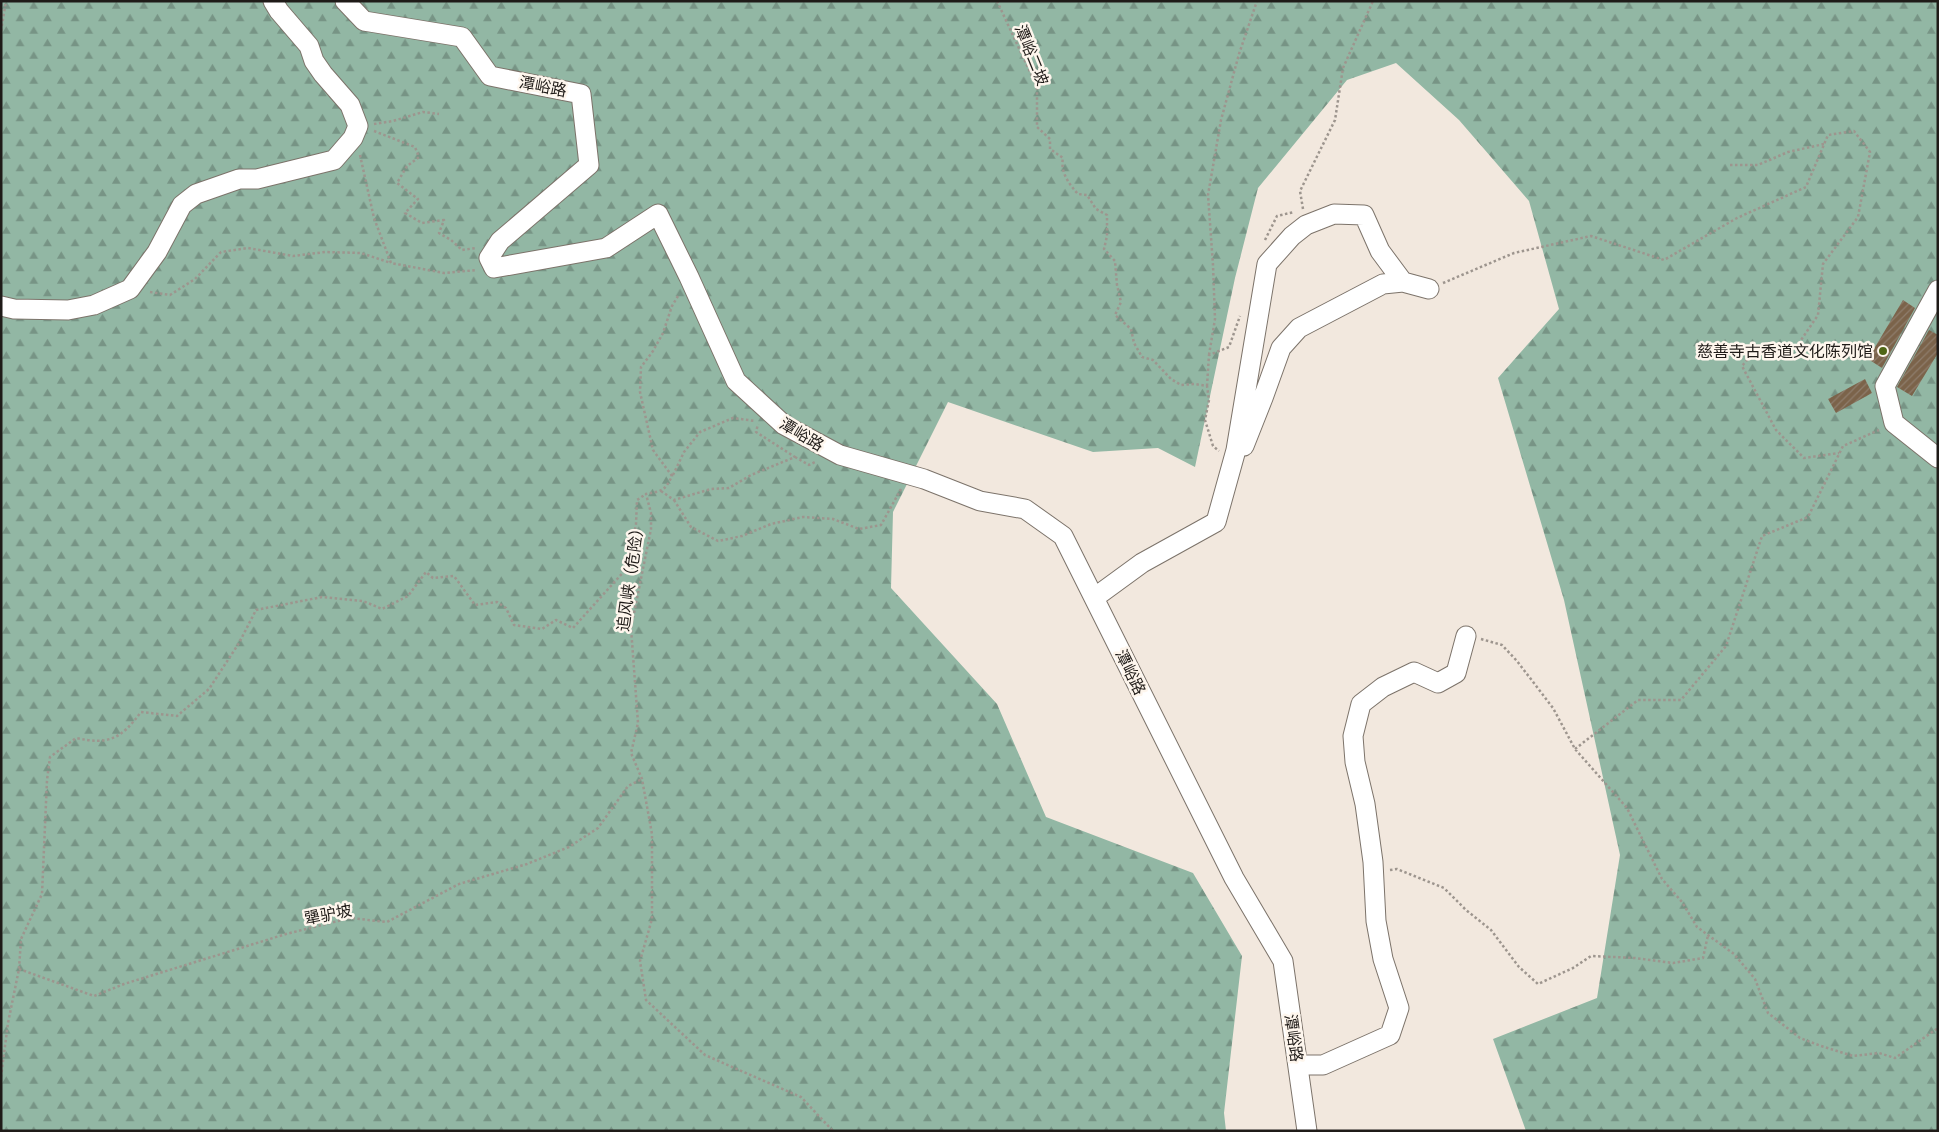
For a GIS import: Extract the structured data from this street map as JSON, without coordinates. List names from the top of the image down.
{
  "streets": {
    "street": ["潭峪路"],
    "path": ["潭峪二坡", "追风峡（危险）", "犟驴坡"]
  },
  "crossings": [
    ["追风峡（危险）", "犟驴坡"]
  ],
  "places": ["慈善寺古香道文化陈列馆"]
}
